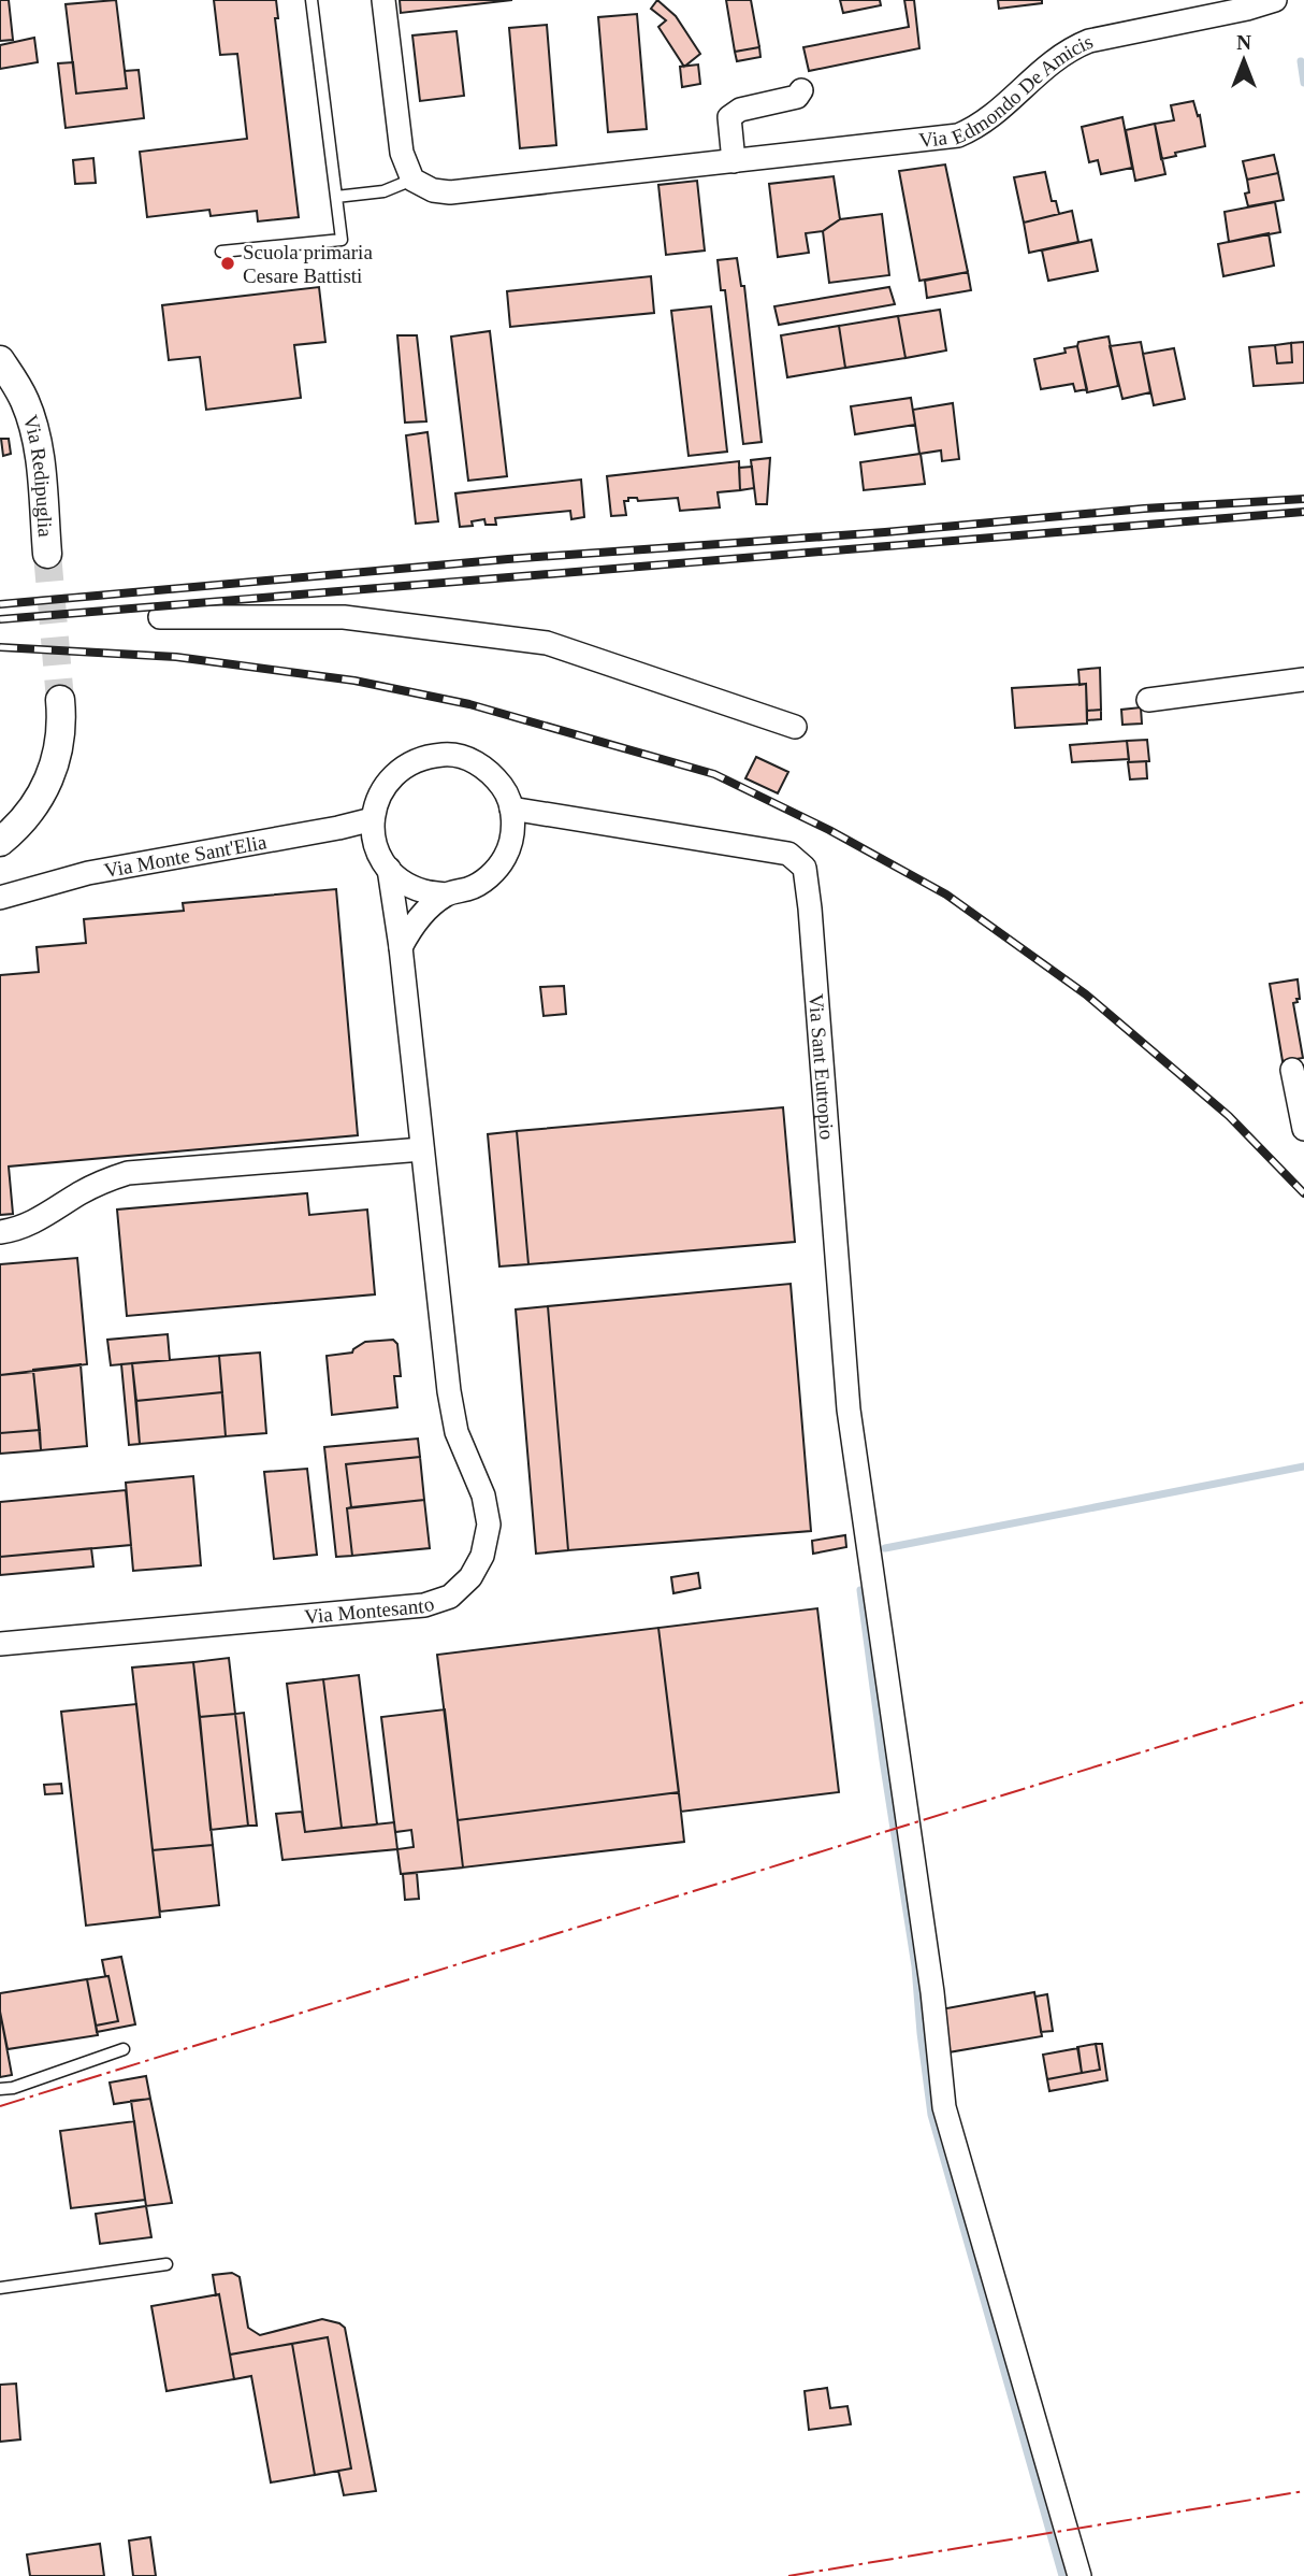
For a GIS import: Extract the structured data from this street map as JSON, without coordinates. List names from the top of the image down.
{
  "streets": {
    "street": [
      "Via Edmondo De Amicis",
      "Via Redipuglia",
      "Via Monte Sant'Elia",
      "Via Sant Eutropio",
      "Via Montesanto"
    ]
  },
  "crossings": [
    ["Via Monte Sant'Elia", "Via Sant Eutropio"],
    ["Via Monte Sant'Elia", "Via Montesanto"],
    ["Via Sant Eutropio", "Via Montesanto"]
  ],
  "places": ["Scuola primaria Cesare Battisti"],
  "north": "top"
}
